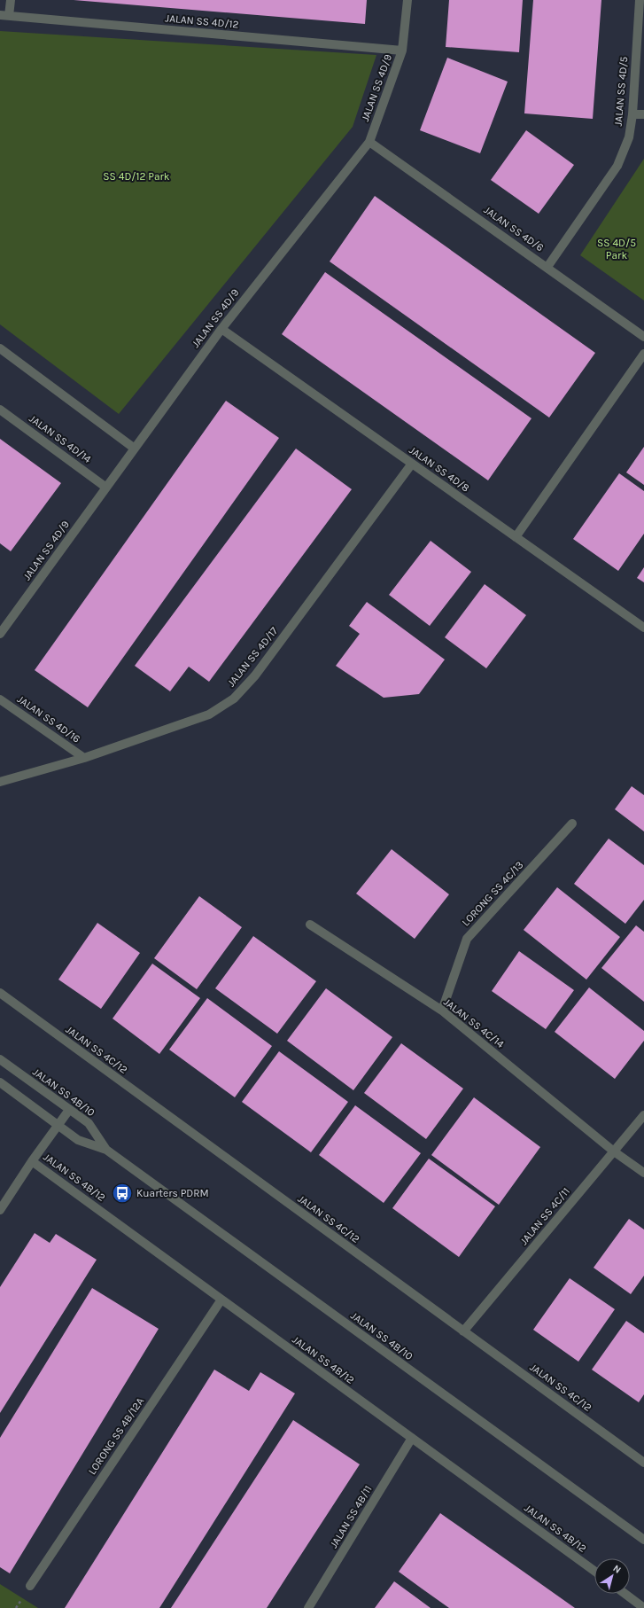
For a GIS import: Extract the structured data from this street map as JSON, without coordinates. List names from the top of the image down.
{
  "streets": {
    "street": [
      "JALAN SS 4D/12",
      "JALAN SS 4D/9",
      "JALAN SS 4D/5",
      "JALAN SS 4D/6",
      "JALAN SS 4D/14",
      "JALAN SS 4D/8",
      "JALAN SS 4D/17",
      "JALAN SS 4D/16",
      "LORONG SS 4C/13",
      "JALAN SS 4C/14",
      "JALAN SS 4C/12",
      "JALAN SS 4B/10",
      "JALAN SS 4B/12",
      "JALAN SS 4C/11",
      "LORONG SS 4B/12A",
      "JALAN SS 4B/11"
    ]
  },
  "crossings": [
    ["JALAN SS 4D/12", "JALAN SS 4D/9"],
    ["JALAN SS 4D/9", "JALAN SS 4D/6"],
    ["JALAN SS 4D/9", "JALAN SS 4D/14"],
    ["JALAN SS 4D/9", "JALAN SS 4D/8"],
    ["JALAN SS 4D/5", "JALAN SS 4D/6"],
    ["JALAN SS 4D/8", "JALAN SS 4D/17"],
    ["JALAN SS 4D/17", "JALAN SS 4D/16"],
    ["LORONG SS 4C/13", "JALAN SS 4C/14"],
    ["JALAN SS 4C/14", "JALAN SS 4C/11"],
    ["JALAN SS 4C/12", "JALAN SS 4C/11"],
    ["JALAN SS 4B/12", "LORONG SS 4B/12A"],
    ["JALAN SS 4B/12", "JALAN SS 4B/11"]
  ],
  "parks": ["SS 4D/12 Park", "SS 4D/5 Park"],
  "places": {
    "bus stop": ["Kuarters PDRM"]
  },
  "north": "top right"
}
